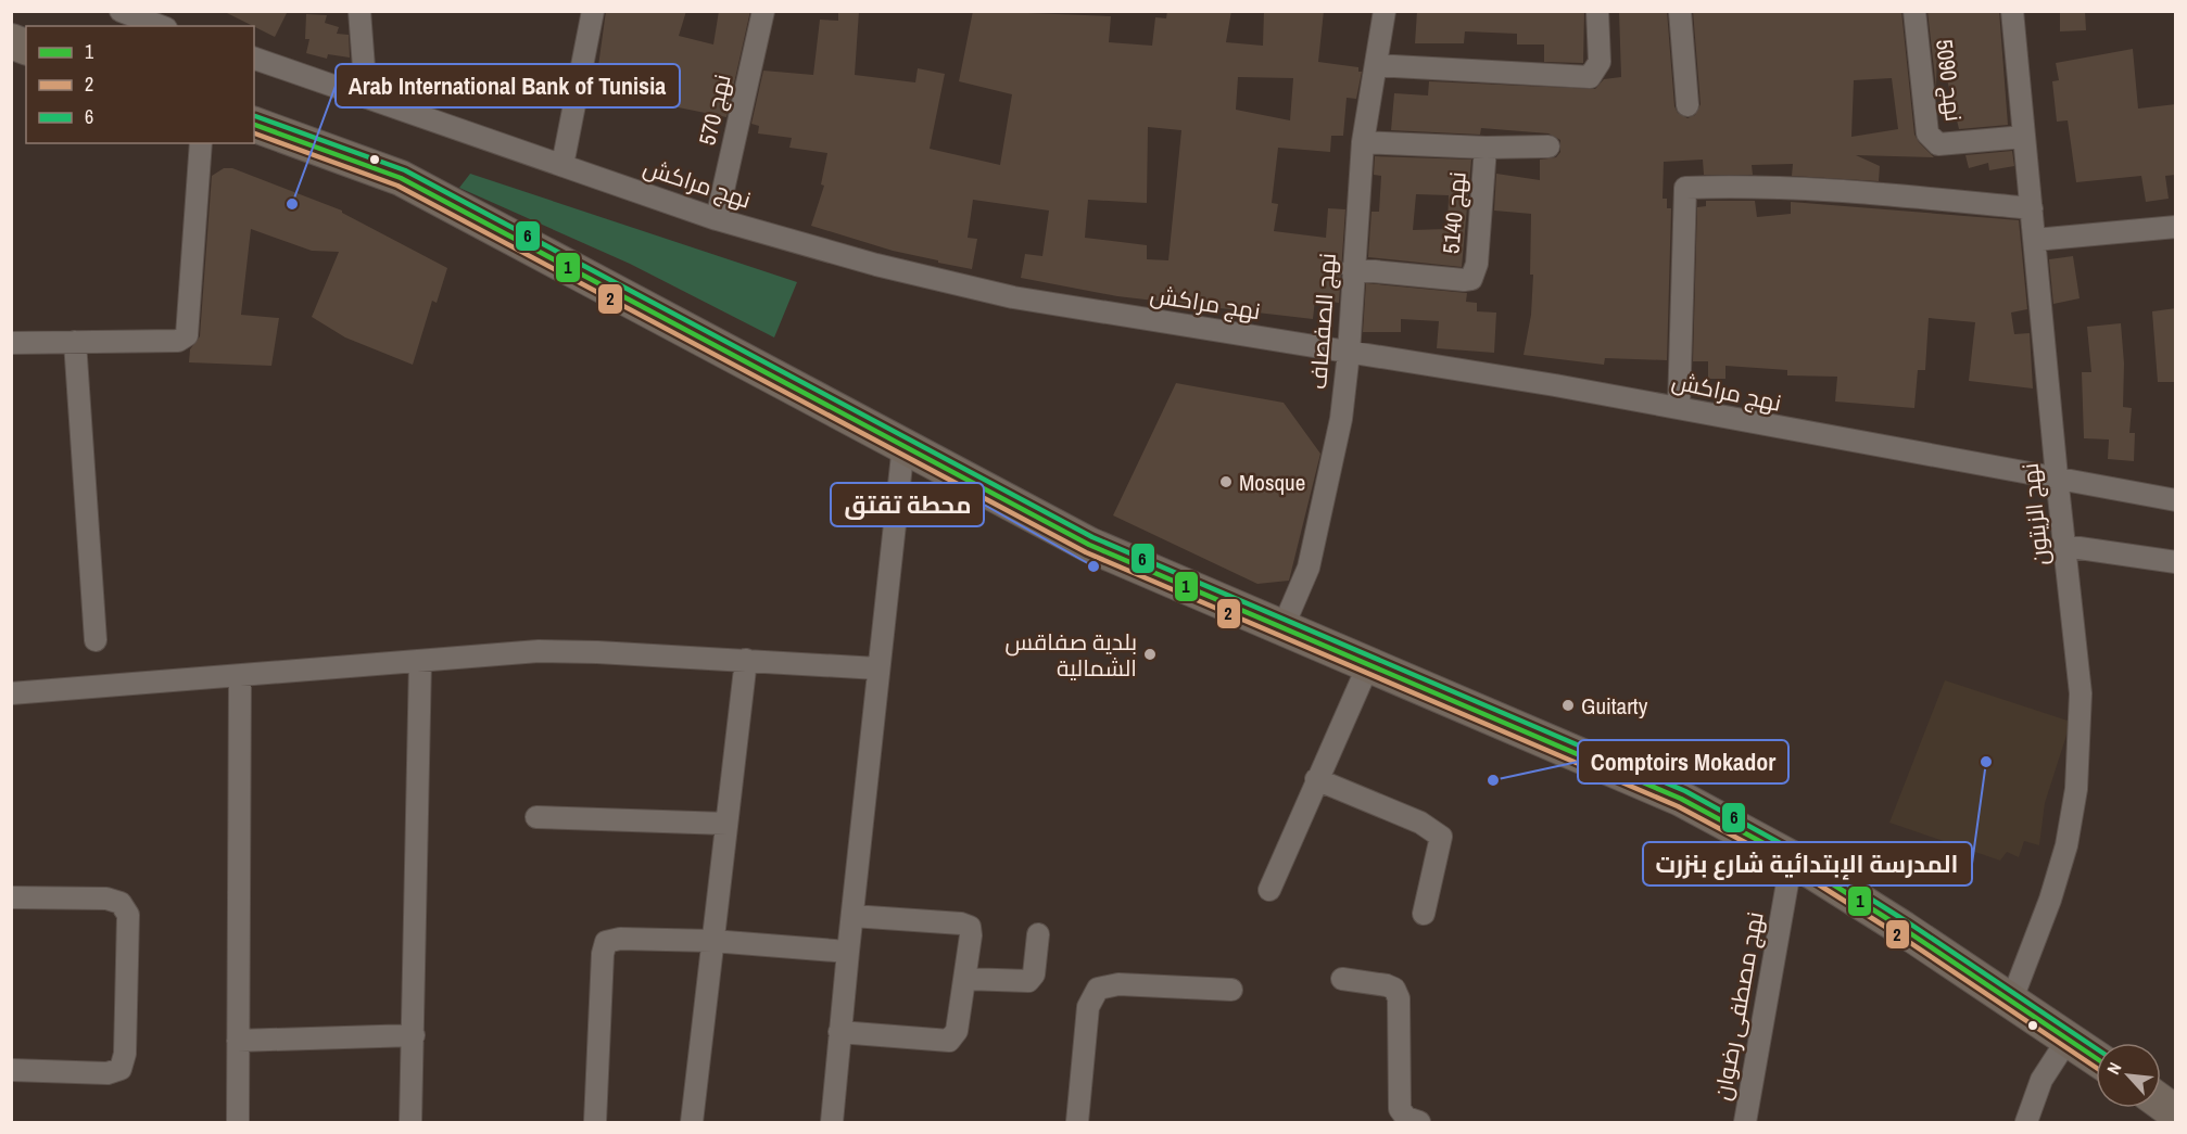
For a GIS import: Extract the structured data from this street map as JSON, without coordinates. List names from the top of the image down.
{
  "streets": {
    "street": [
      "نهج 5090",
      "نهج 570",
      "نهج مراكش",
      "نهج 5140",
      "نهج الصفصاف",
      "نهج الزيتون",
      "نهج مصطفى رضوان"
    ]
  },
  "crossings": [
    ["نهج 5090", "نهج الزيتون"],
    ["نهج 570", "نهج مراكش"],
    ["نهج مراكش", "نهج الصفصاف"],
    ["نهج مراكش", "نهج الزيتون"],
    ["نهج 5140", "نهج الصفصاف"]
  ],
  "places": [
    "Arab International Bank of Tunisia",
    "Mosque",
    "محطة تقتق",
    "بلدية صفاقس الشمالية",
    "Guitarty",
    "المدرسة الإبتدائية شارع بنزرت",
    "Comptoirs Mokador"
  ],
  "lines": ["transit line 6", "transit line 1", "transit line 2"],
  "legend": ["1", "2", "6"],
  "north": "top left"
}
